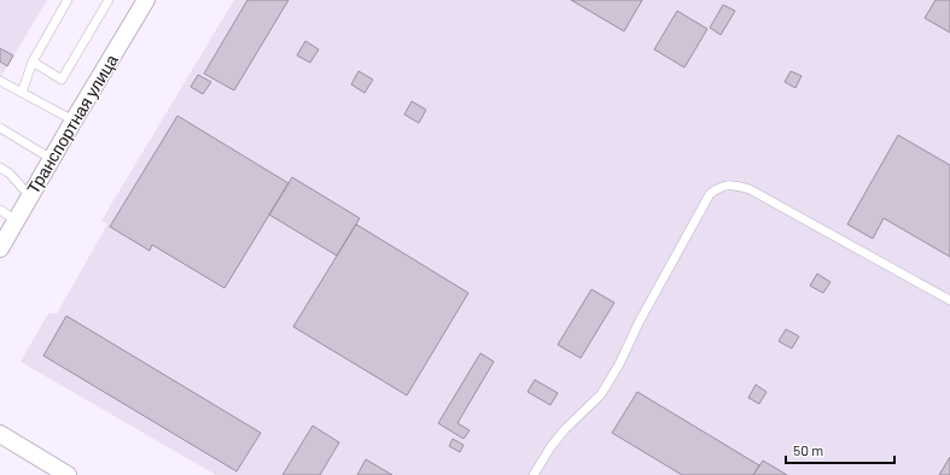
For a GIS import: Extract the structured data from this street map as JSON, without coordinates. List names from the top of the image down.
{
  "streets": {
    "street": ["Транспортная улица"]
  },
  "scale_bar": "50 m"
}
